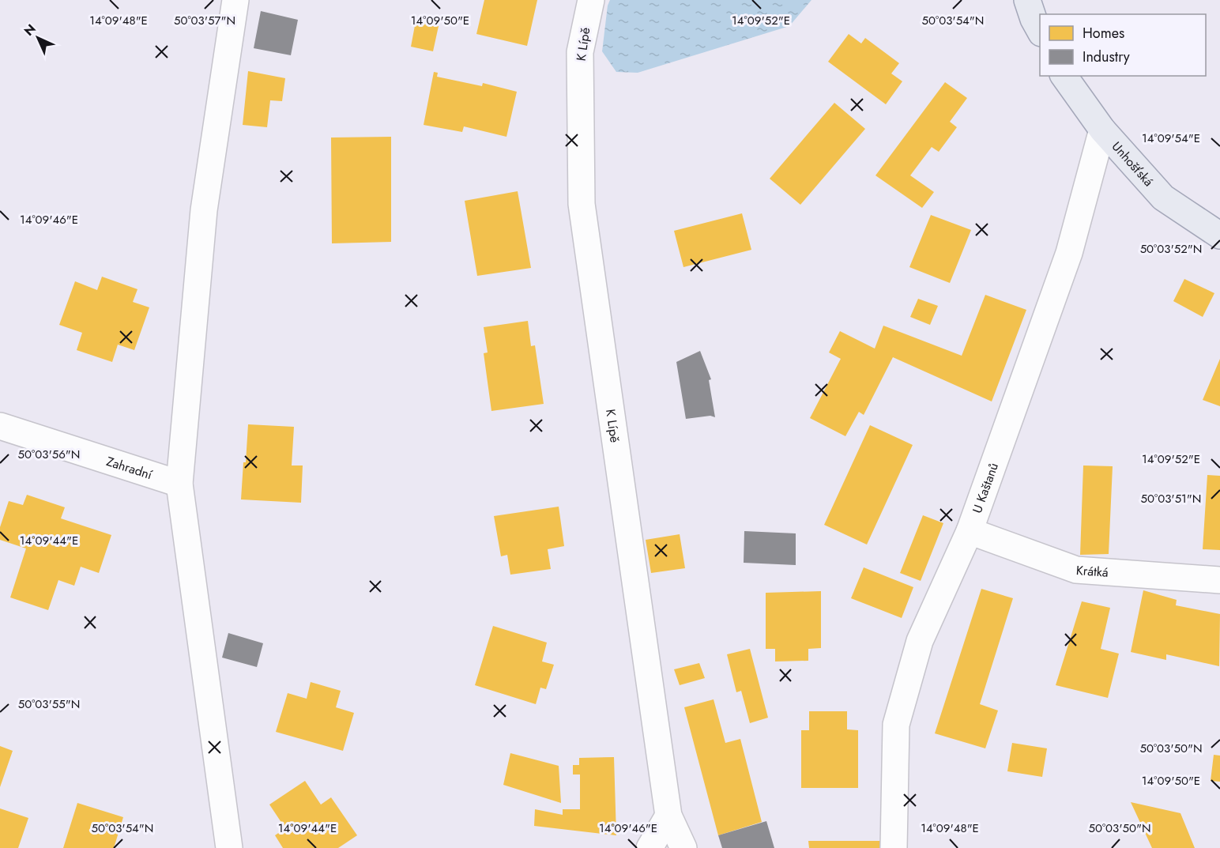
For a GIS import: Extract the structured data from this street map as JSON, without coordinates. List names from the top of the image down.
{
  "streets": {
    "main road": ["Unhošťská"],
    "street": [
      "K Lípě",
      "Zahradní",
      "U Kaštanů",
      "Krátká"
    ]
  },
  "crossings": [
    ["Unhošťská", "U Kaštanů"],
    ["U Kaštanů", "Krátká"]
  ],
  "legend": ["Homes", "Industry"],
  "north": "top left",
  "coordinates": [
    "14°09'48\"E",
    "50°03'57\"N",
    "14°09'50\"E",
    "14°09'52\"E",
    "50°03'54\"N",
    "14°09'54\"E",
    "14°09'46\"E",
    "50°03'52\"N",
    "50°03'56\"N",
    "50°03'51\"N",
    "14°09'44\"E",
    "50°03'55\"N",
    "50°03'50\"N"
  ]
}
